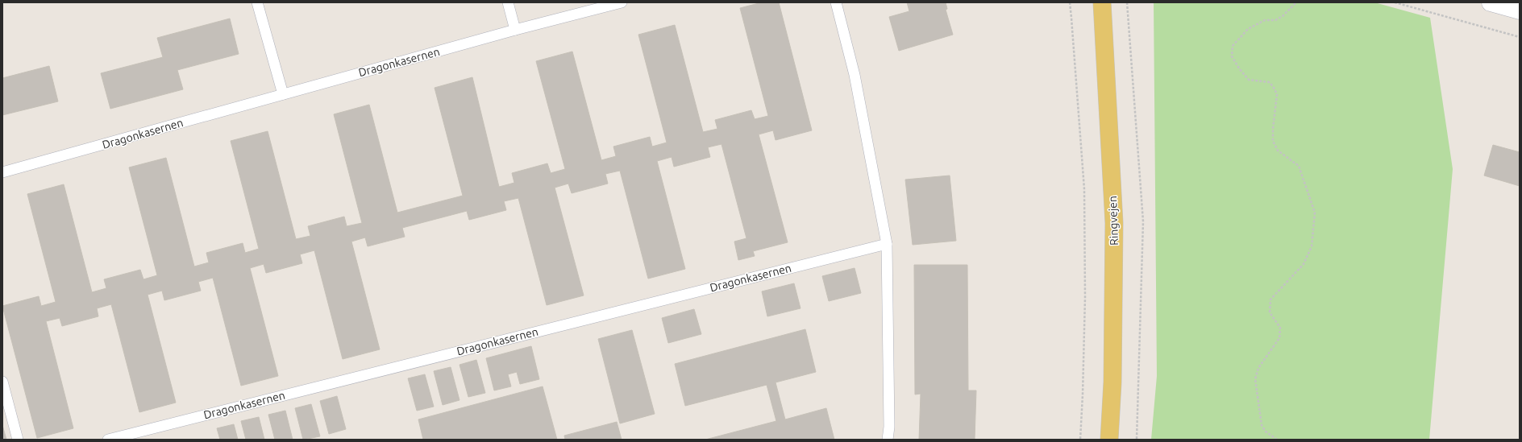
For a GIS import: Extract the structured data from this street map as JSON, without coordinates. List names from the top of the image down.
{
  "streets": {
    "main road": ["Ringvejen"],
    "lane": ["Dragonkasernen"]
  }
}
